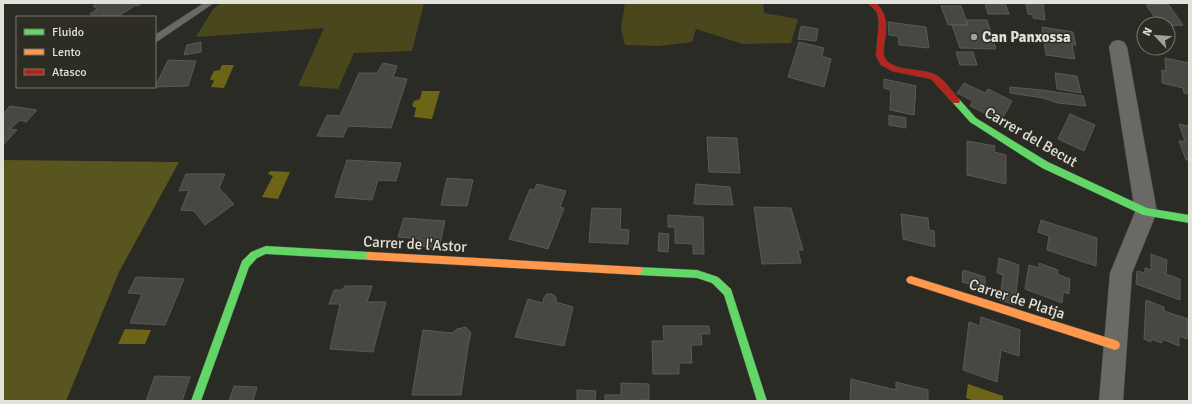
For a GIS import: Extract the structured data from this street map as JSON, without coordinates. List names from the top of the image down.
{
  "streets": {
    "street": ["Carrer del Becut", "Carrer de l'Astor", "Carrer de Platja"]
  },
  "places": ["Can Panxossa"],
  "legend": ["Fluido", "Lento", "Atasco"],
  "north": "top left"
}
